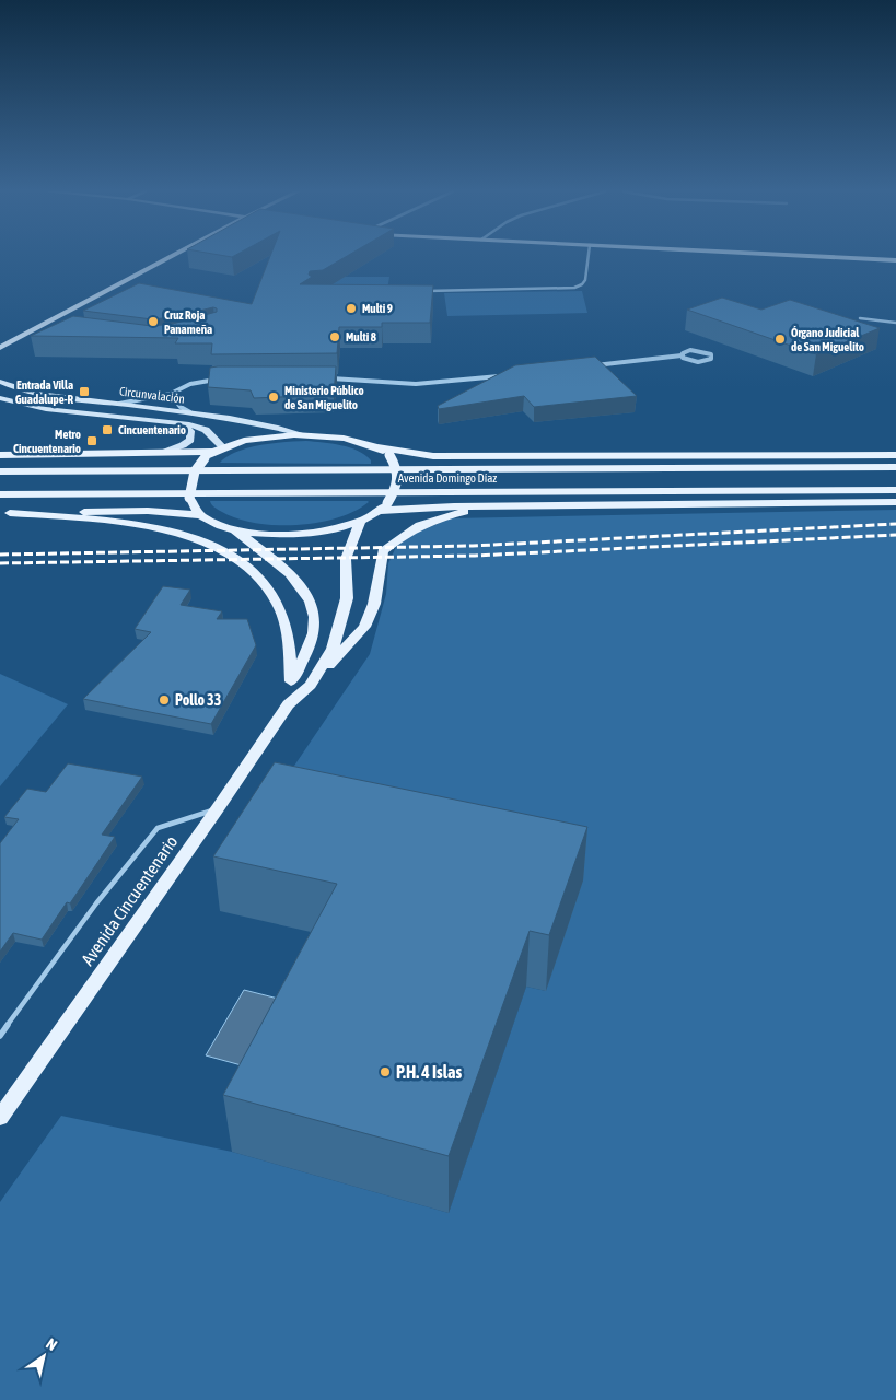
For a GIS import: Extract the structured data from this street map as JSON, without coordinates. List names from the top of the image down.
{
  "streets": {
    "main road": ["Circunvalación", "Avenida Domingo Díaz", "Avenida Cincuentenario"]
  },
  "places": {
    "other": [
      "Multi 9",
      "Cruz Roja Panameña",
      "Multi 8",
      "Órgano Judicial de San Miguelito",
      "Ministerio Público de San Miguelito",
      "Pollo 33",
      "P.H. 4 Islas"
    ],
    "transit": ["Entrada Villa Guadalupe-R", "Cincuentenario", "Metro Cincuentenario"]
  },
  "north": "top right"
}
